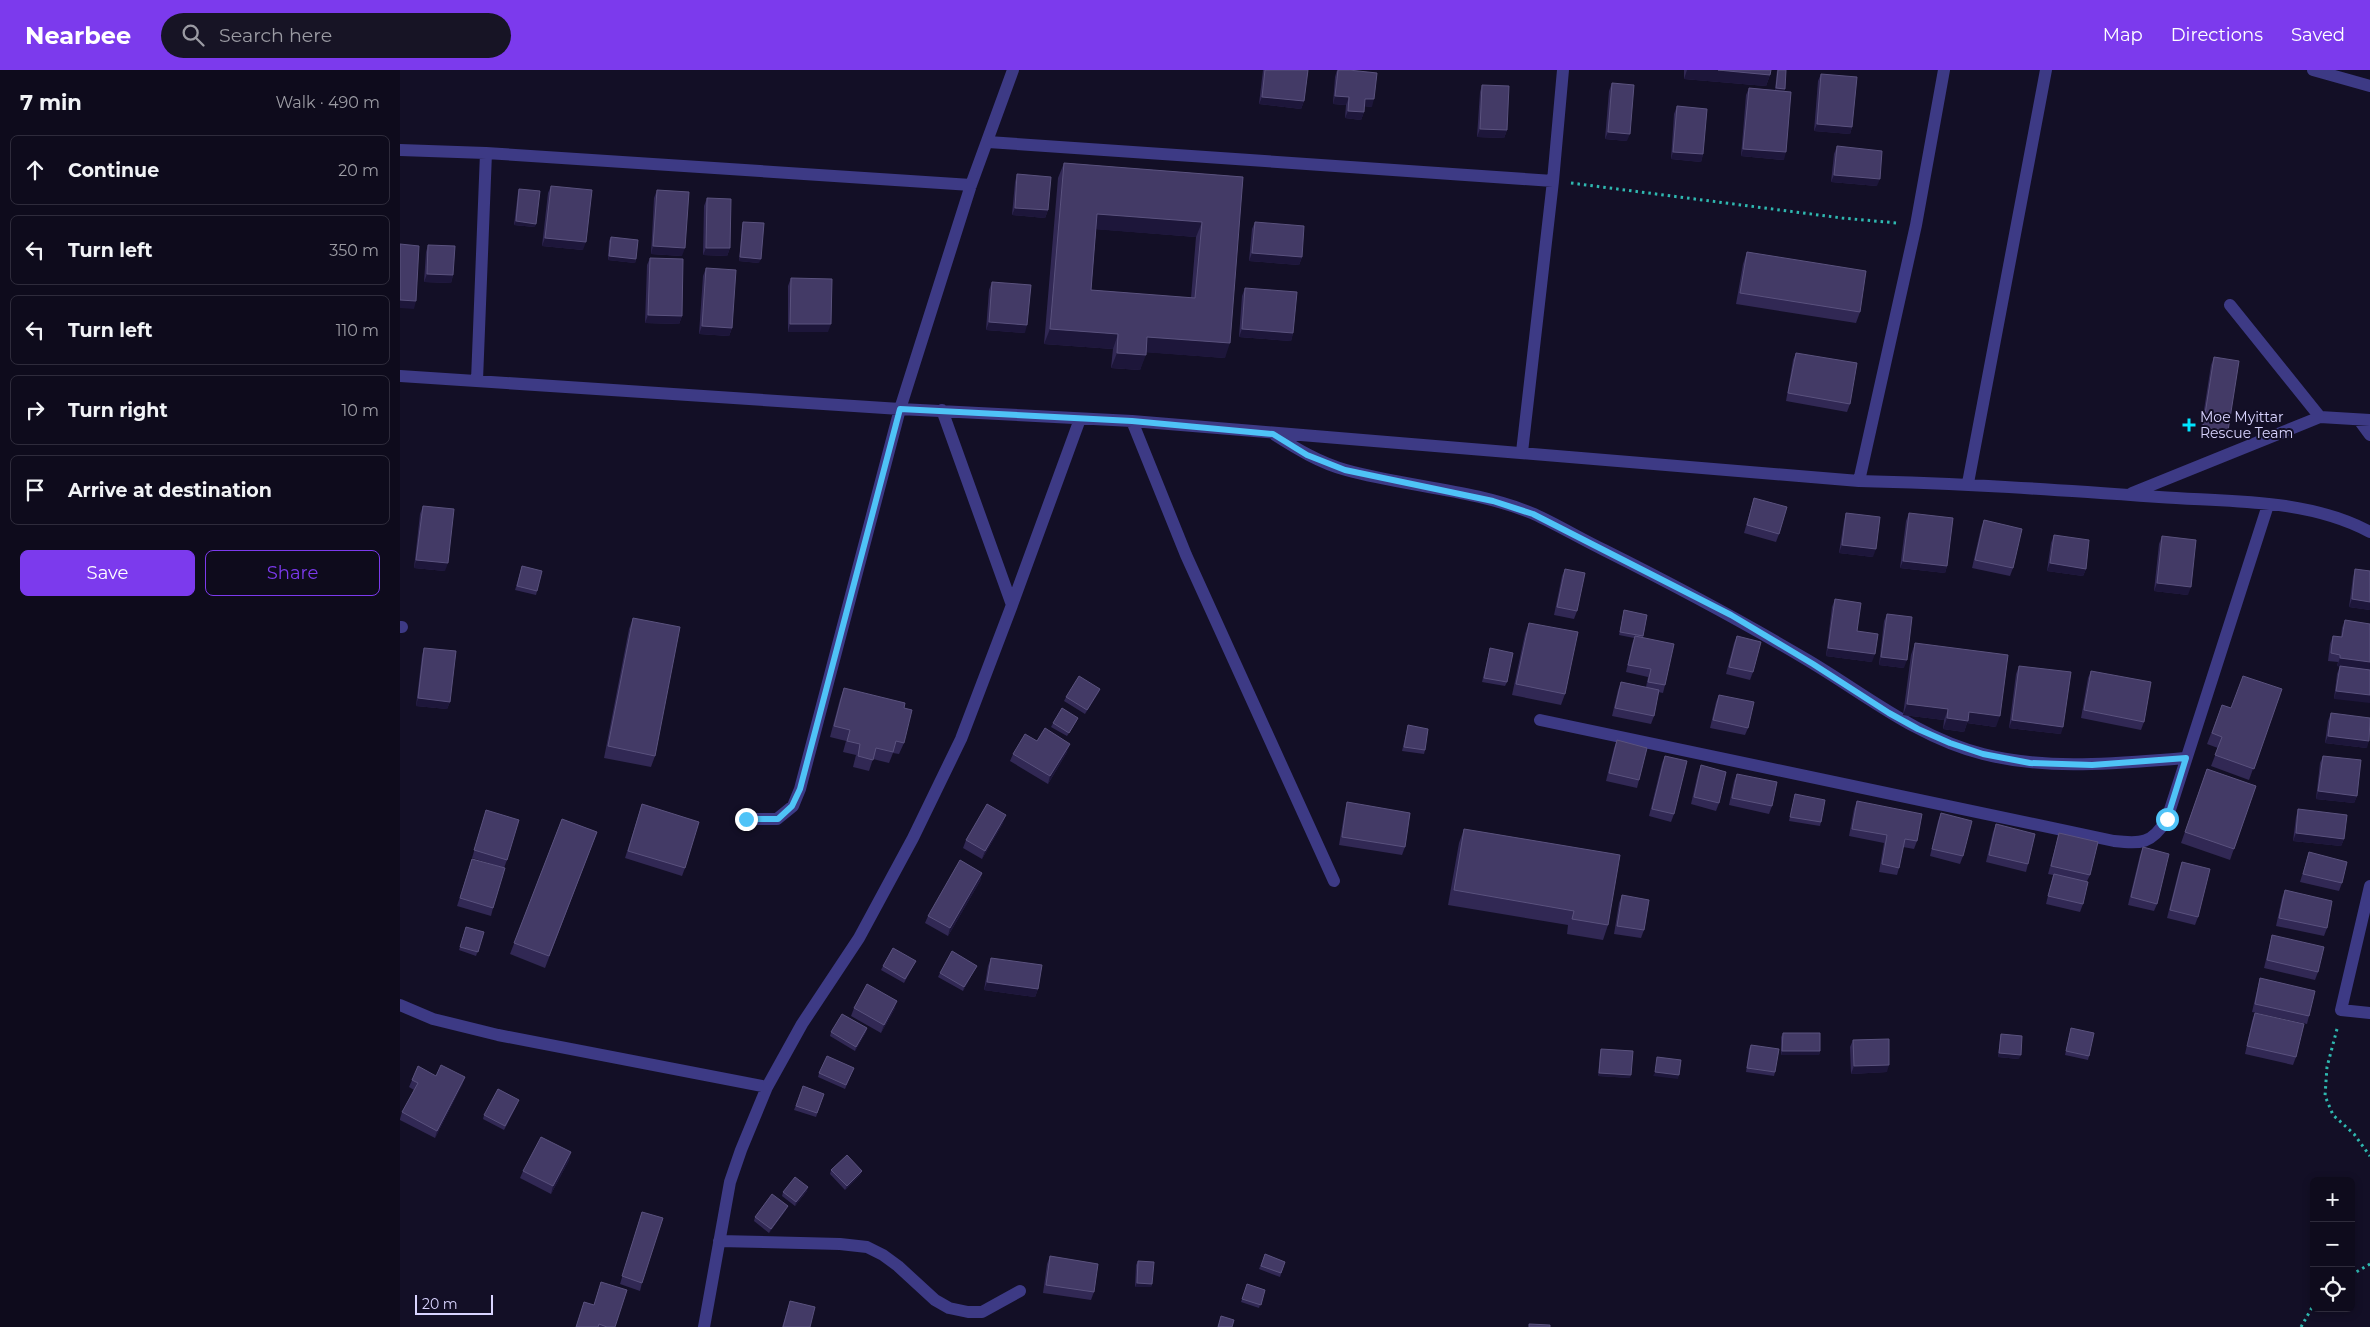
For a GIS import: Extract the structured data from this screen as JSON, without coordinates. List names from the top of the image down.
{
  "places": {
    "health": ["Moe Myittar Rescue Team"]
  },
  "scale_bar": "20 m",
  "page": {
    "header": "Nearbee",
    "search": "Search here",
    "nav": ["Map", "Directions", "Saved"],
    "heading": ["7 min", "Walk · 490 m"],
    "list": [
      ["Continue", "20 m"],
      ["Turn left", "350 m"],
      ["Turn left", "110 m"],
      ["Turn right", "10 m"],
      "Arrive at destination"
    ],
    "buttons": ["Save", "Share"],
    "map_buttons": ["+", "−"],
    "scale": "20 m"
  }
}
